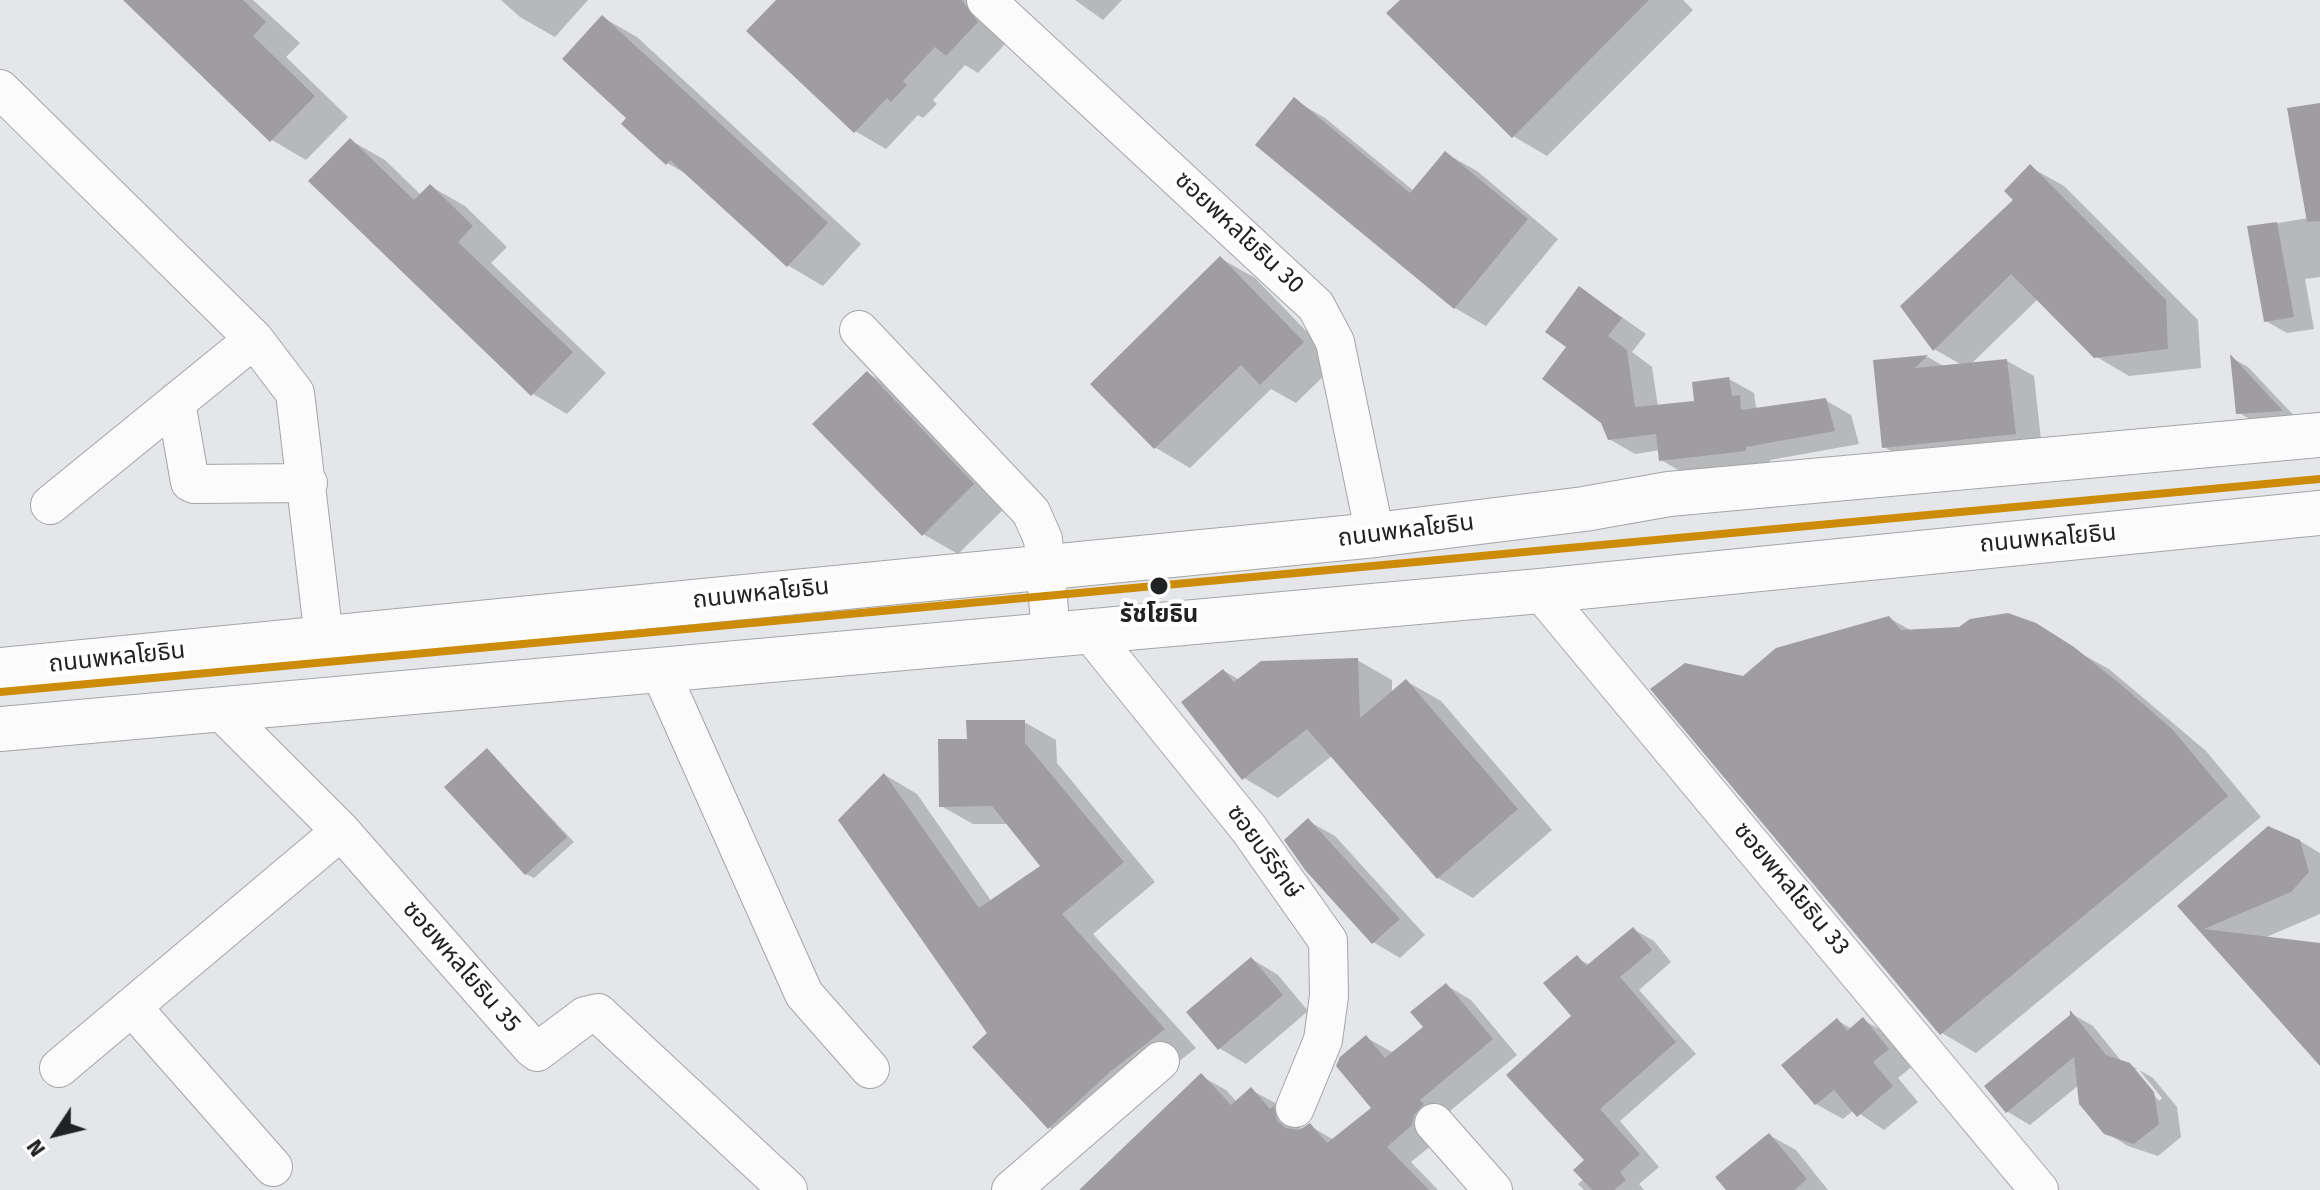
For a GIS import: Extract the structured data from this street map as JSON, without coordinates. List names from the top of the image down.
{
  "streets": {
    "main road": ["ถนนพหลโยธิน"],
    "street": [
      "ซอยพหลโยธิน 30",
      "ซอยบริรักษ์",
      "ซอยพหลโยธิน 33",
      "ซอยพหลโยธิน 35"
    ]
  },
  "crossings": [
    ["ซอยพหลโยธิน 30", "ถนนพหลโยธิน"],
    ["ถนนพหลโยธิน", "ซอยบริรักษ์"],
    ["ถนนพหลโยธิน", "ซอยพหลโยธิน 33"],
    ["ถนนพหลโยธิน", "ซอยพหลโยธิน 35"]
  ],
  "places": ["รัชโยธิน"],
  "north": "bottom left"
}
